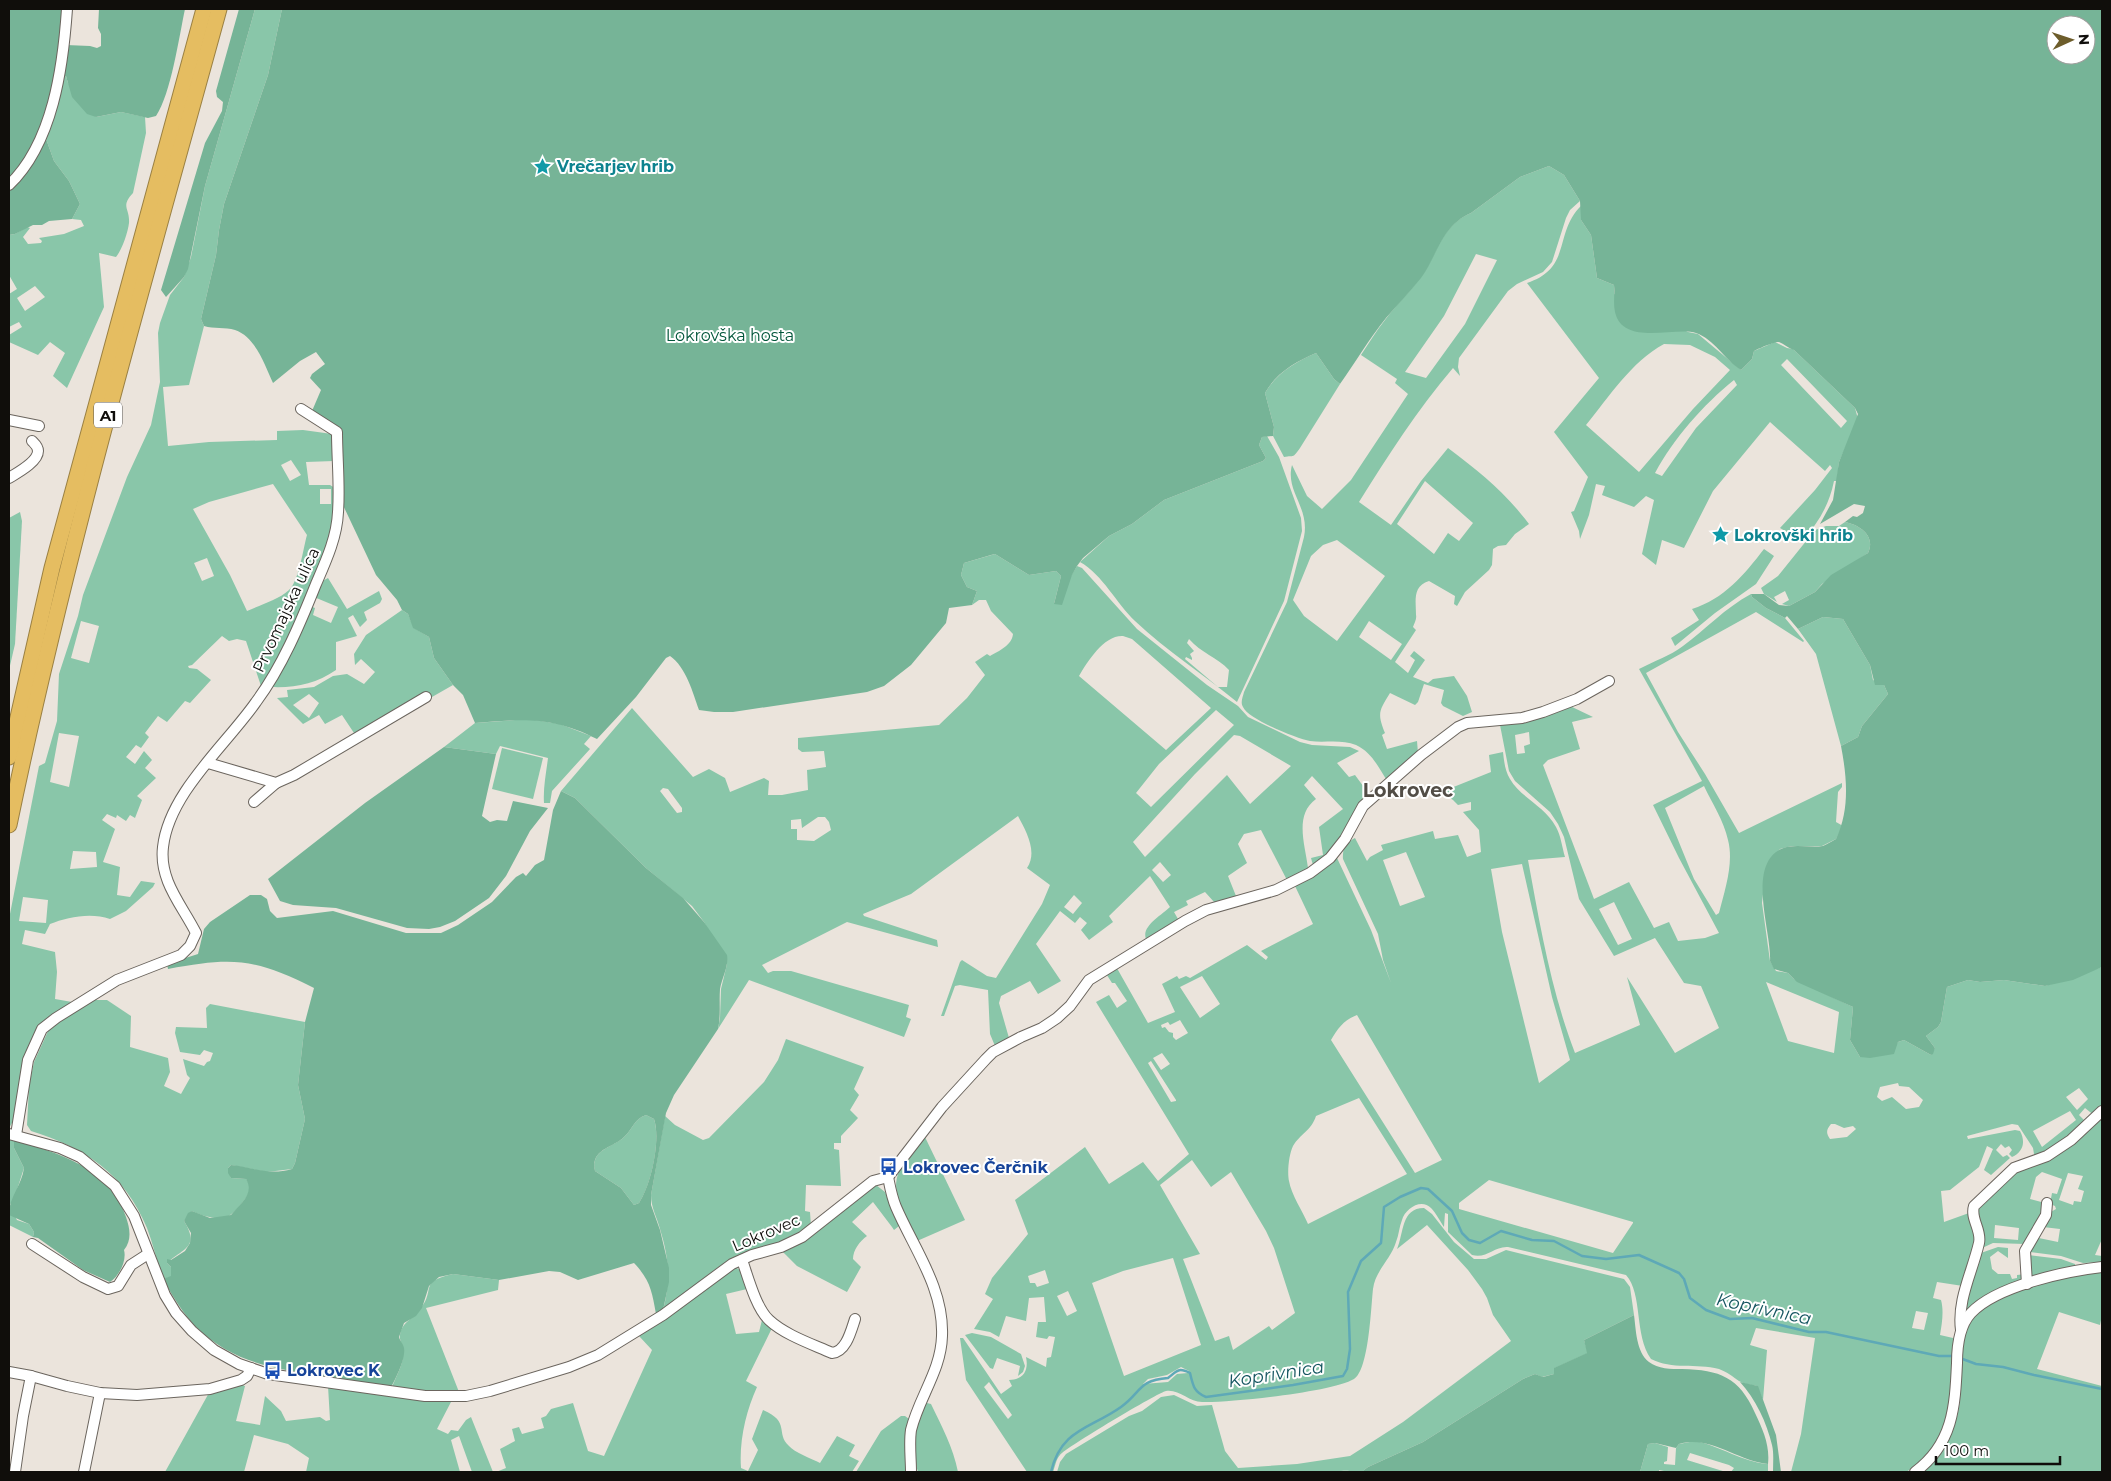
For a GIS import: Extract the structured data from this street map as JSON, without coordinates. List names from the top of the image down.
{
  "streets": {
    "highway": ["A1"],
    "street": ["Prvomajska ulica", "Lokrovec"]
  },
  "crossings": [
    ["Prvomajska ulica", "Lokrovec"]
  ],
  "districts": ["Lokrovec"],
  "water": ["Koprivnica"],
  "parks": ["Lokrovška hosta"],
  "places": {
    "place": ["Vrečarjev hrib", "Lokrovški hrib"],
    "bus stop": ["Lokrovec Čerčnik", "Lokrovec K"]
  },
  "scale_bar": "100 m",
  "north": "right"
}
